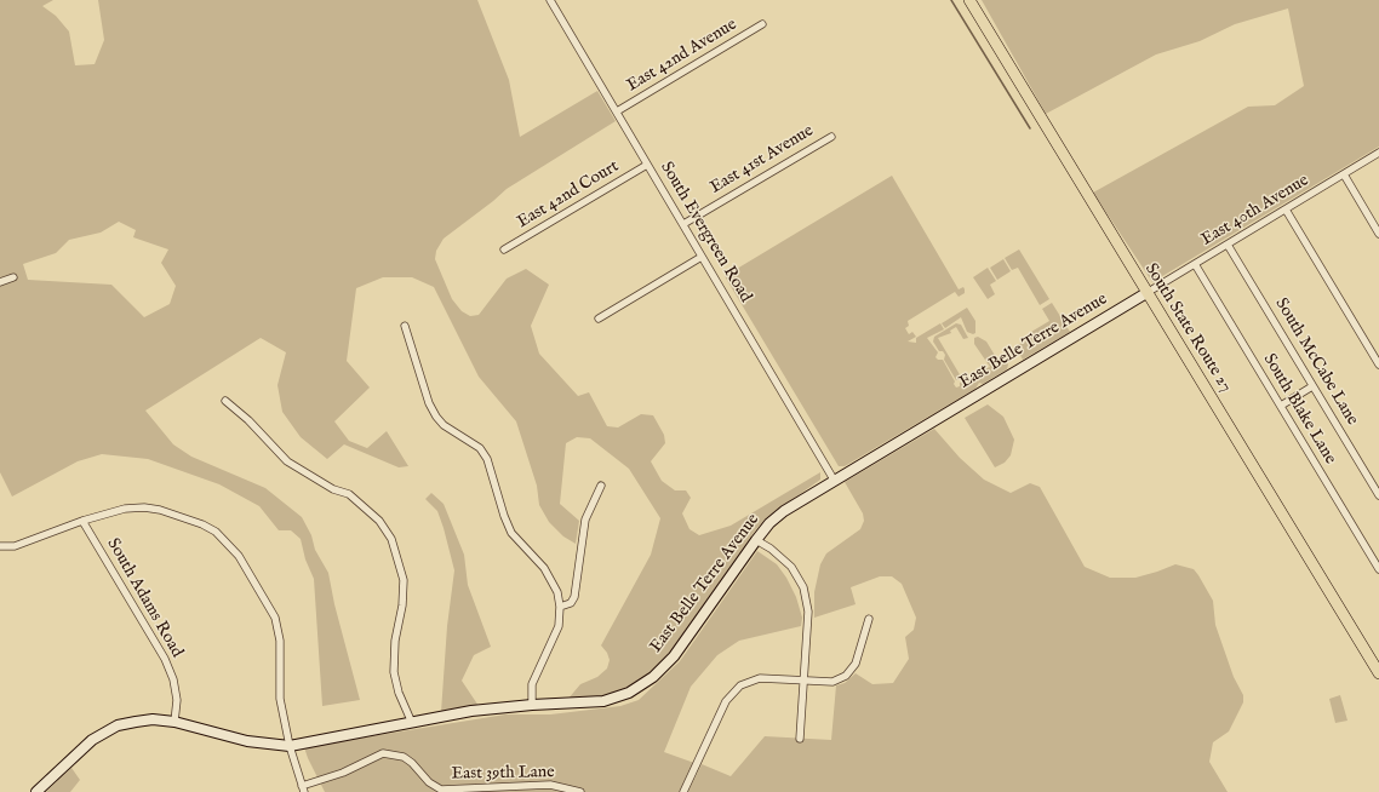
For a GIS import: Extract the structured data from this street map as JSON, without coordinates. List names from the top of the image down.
{
  "streets": {
    "main road": ["South State Route 27"],
    "street": [
      "East 42nd Avenue",
      "East 41st Avenue",
      "East 42nd Court",
      "East 40th Avenue",
      "South Evergreen Road",
      "East Belle Terre Avenue",
      "South McCabe Lane",
      "South Blake Lane",
      "South Adams Road",
      "East 39th Lane"
    ]
  },
  "crossings": [
    ["East 42nd Avenue", "South Evergreen Road"],
    ["East 41st Avenue", "South Evergreen Road"],
    ["East 42nd Court", "South Evergreen Road"],
    ["East 40th Avenue", "South State Route 27"],
    ["East 40th Avenue", "East Belle Terre Avenue"],
    ["East 40th Avenue", "South McCabe Lane"],
    ["East 40th Avenue", "South Blake Lane"],
    ["South Evergreen Road", "East Belle Terre Avenue"],
    ["South State Route 27", "East Belle Terre Avenue"],
    ["East Belle Terre Avenue", "South Adams Road"]
  ]
}
